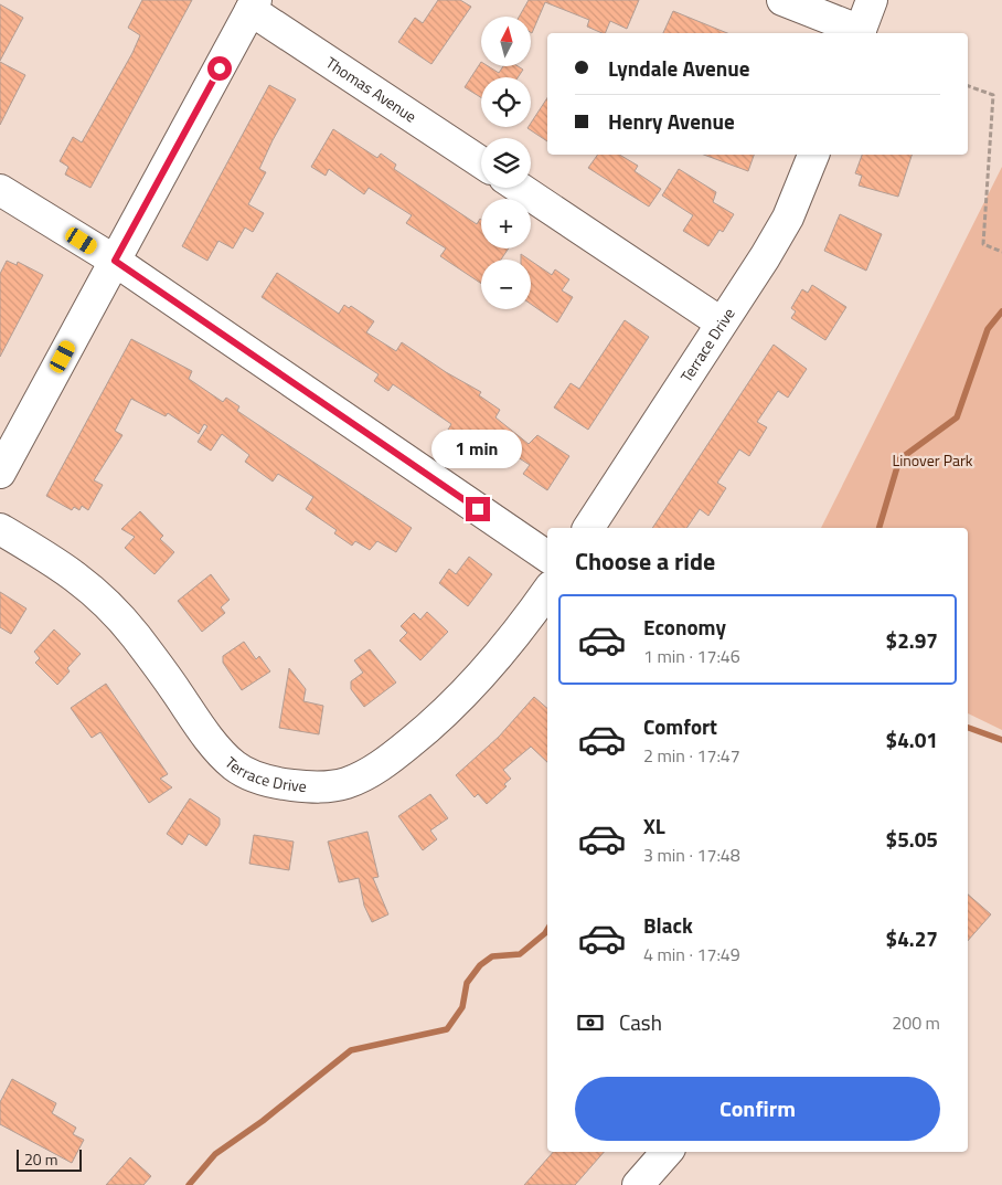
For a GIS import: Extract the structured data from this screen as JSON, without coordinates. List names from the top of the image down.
{
  "streets": {
    "street": ["Thomas Avenue", "Terrace Drive"]
  },
  "parks": ["Linover Park"],
  "scale_bar": "20 m",
  "north": "top",
  "page": {
    "map_buttons": ["+", "−"],
    "banner": ["Lyndale Avenue", "Henry Avenue"],
    "bubble": "1 min",
    "heading": "Choose a ride",
    "list": [
      {
        "name": "Economy",
        "note": "1 min · 17:46",
        "value": "$2.97"
      },
      {
        "name": "Comfort",
        "note": "2 min · 17:47",
        "value": "$4.01"
      },
      {
        "name": "XL",
        "note": "3 min · 17:48",
        "value": "$5.05"
      },
      {
        "name": "Black",
        "note": "4 min · 17:49",
        "value": "$4.27"
      }
    ],
    "pay": ["Cash", "200 m"],
    "buttons": "Confirm",
    "scale": "20 m"
  }
}
